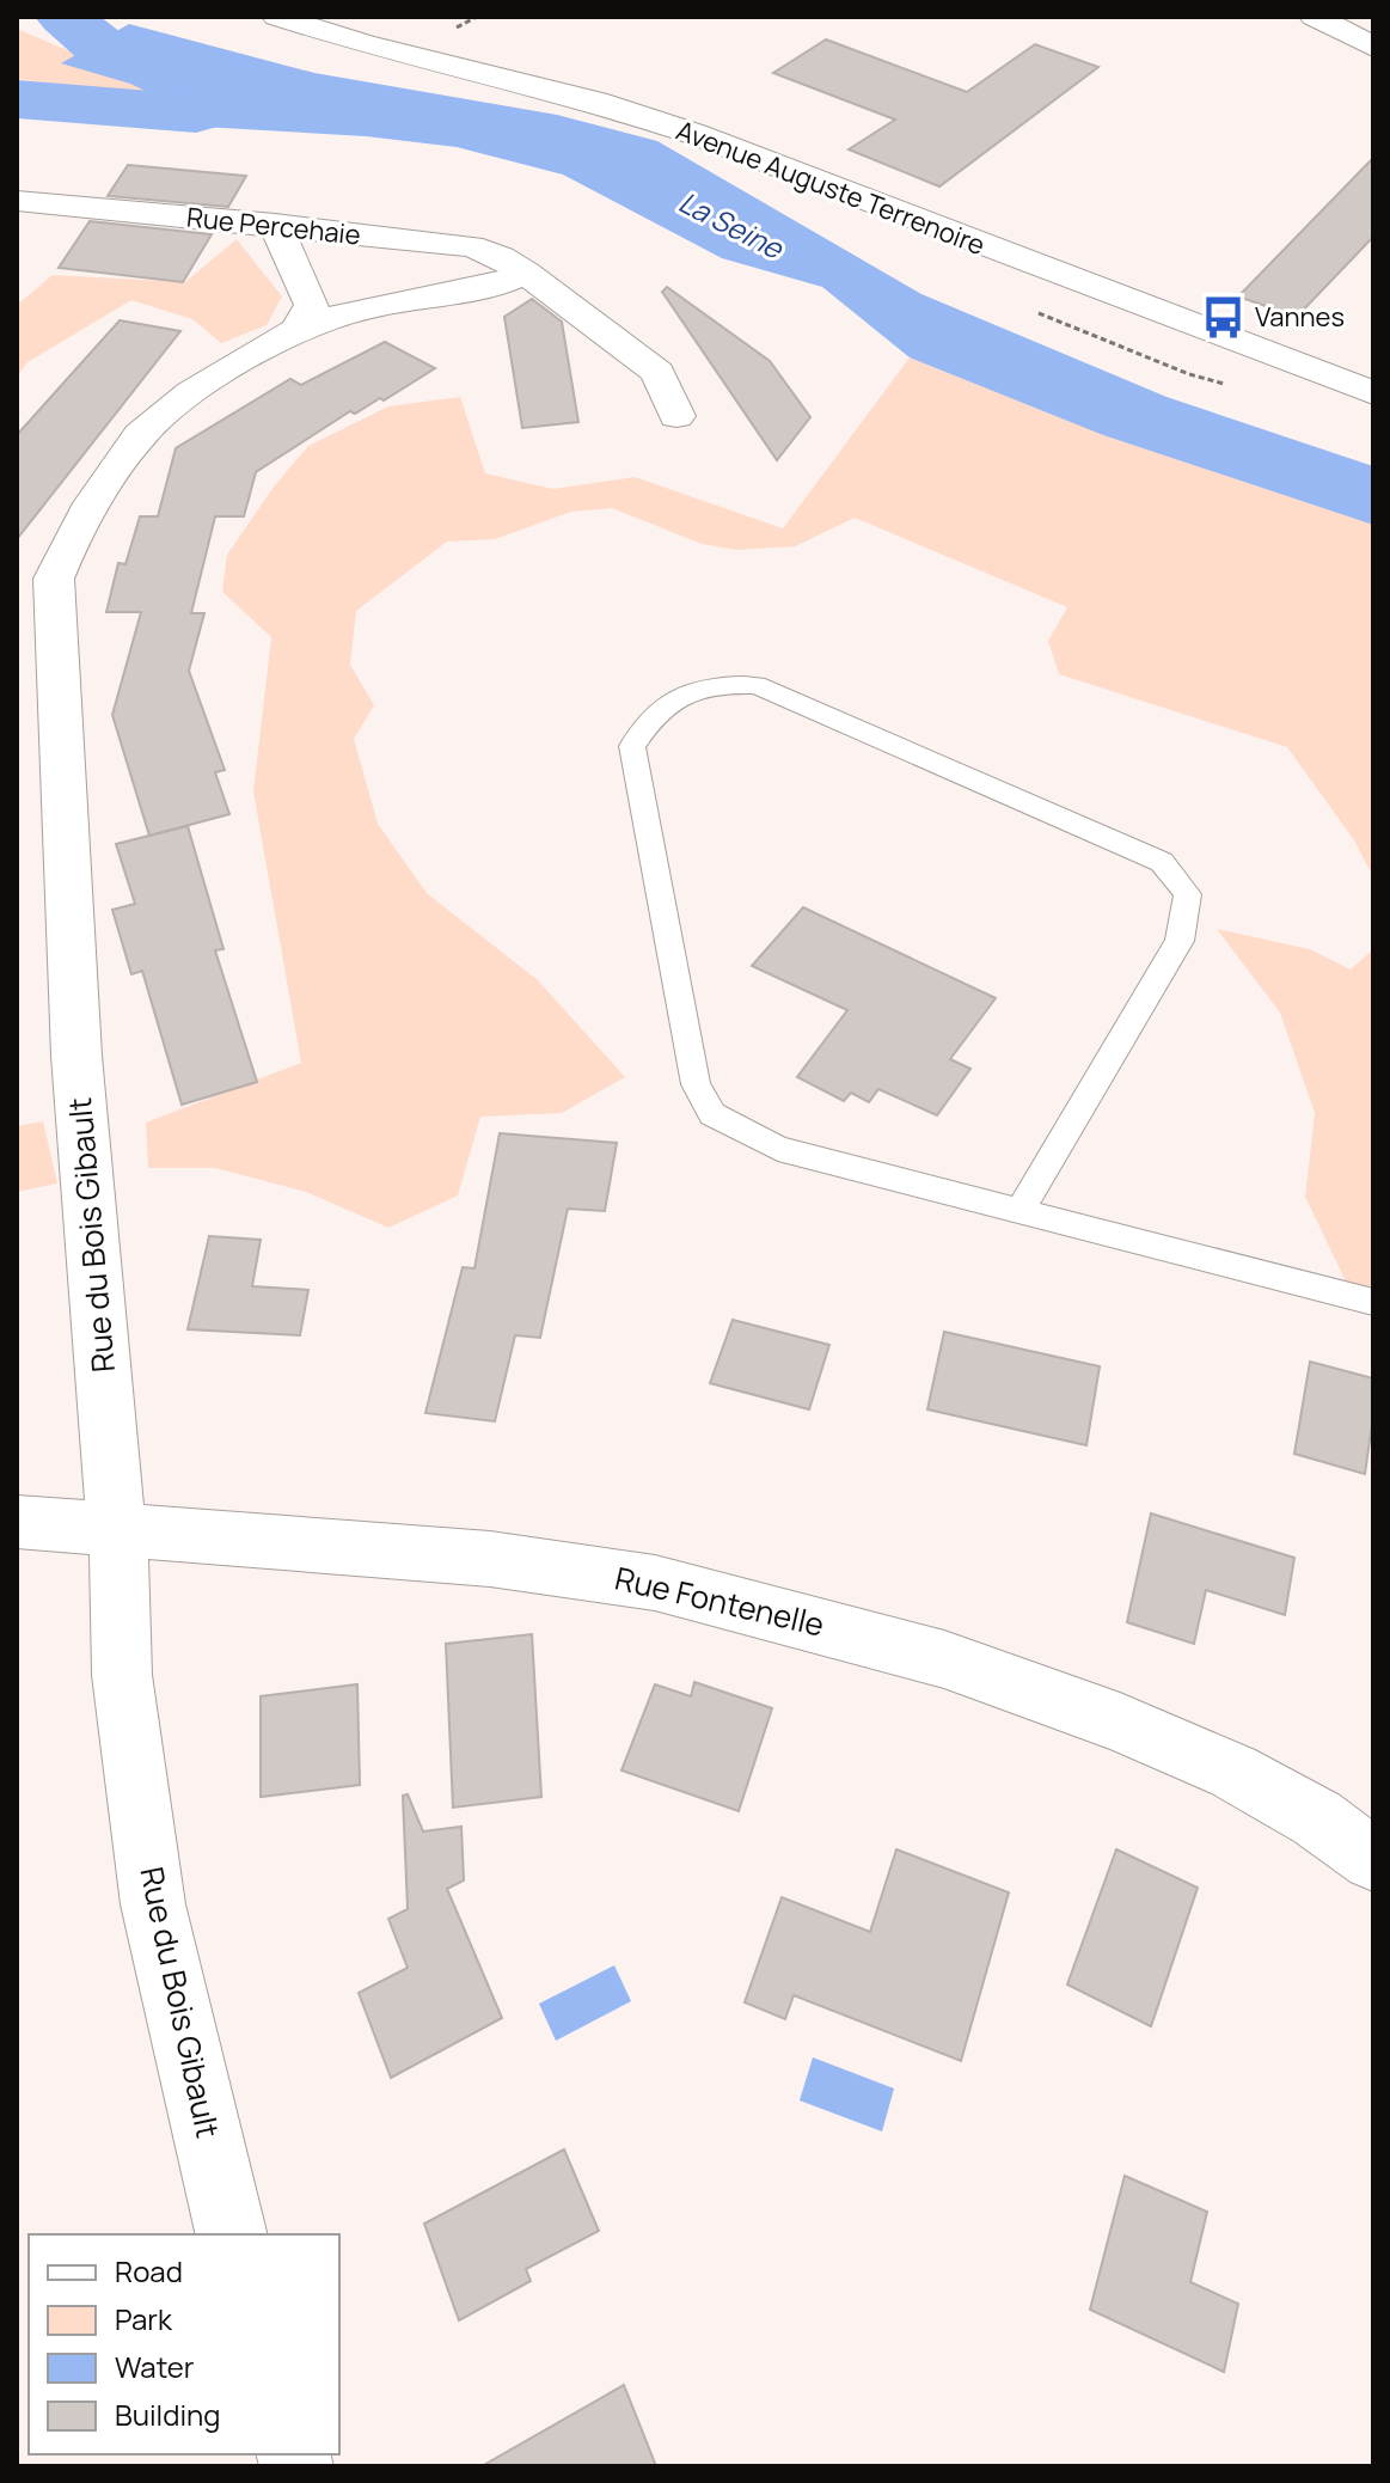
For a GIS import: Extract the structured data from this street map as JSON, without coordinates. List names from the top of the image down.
{
  "streets": {
    "street": [
      "Avenue Auguste Terrenoire",
      "Rue Percehaie",
      "Rue du Bois Gibault",
      "Rue Fontenelle"
    ]
  },
  "crossings": [
    ["Rue Percehaie", "Rue du Bois Gibault"],
    ["Rue du Bois Gibault", "Rue Fontenelle"]
  ],
  "water": ["La Seine"],
  "places": {
    "bus stop": ["Vannes"]
  },
  "legend": [
    "Road",
    "Park",
    "Water",
    "Building"
  ]
}
